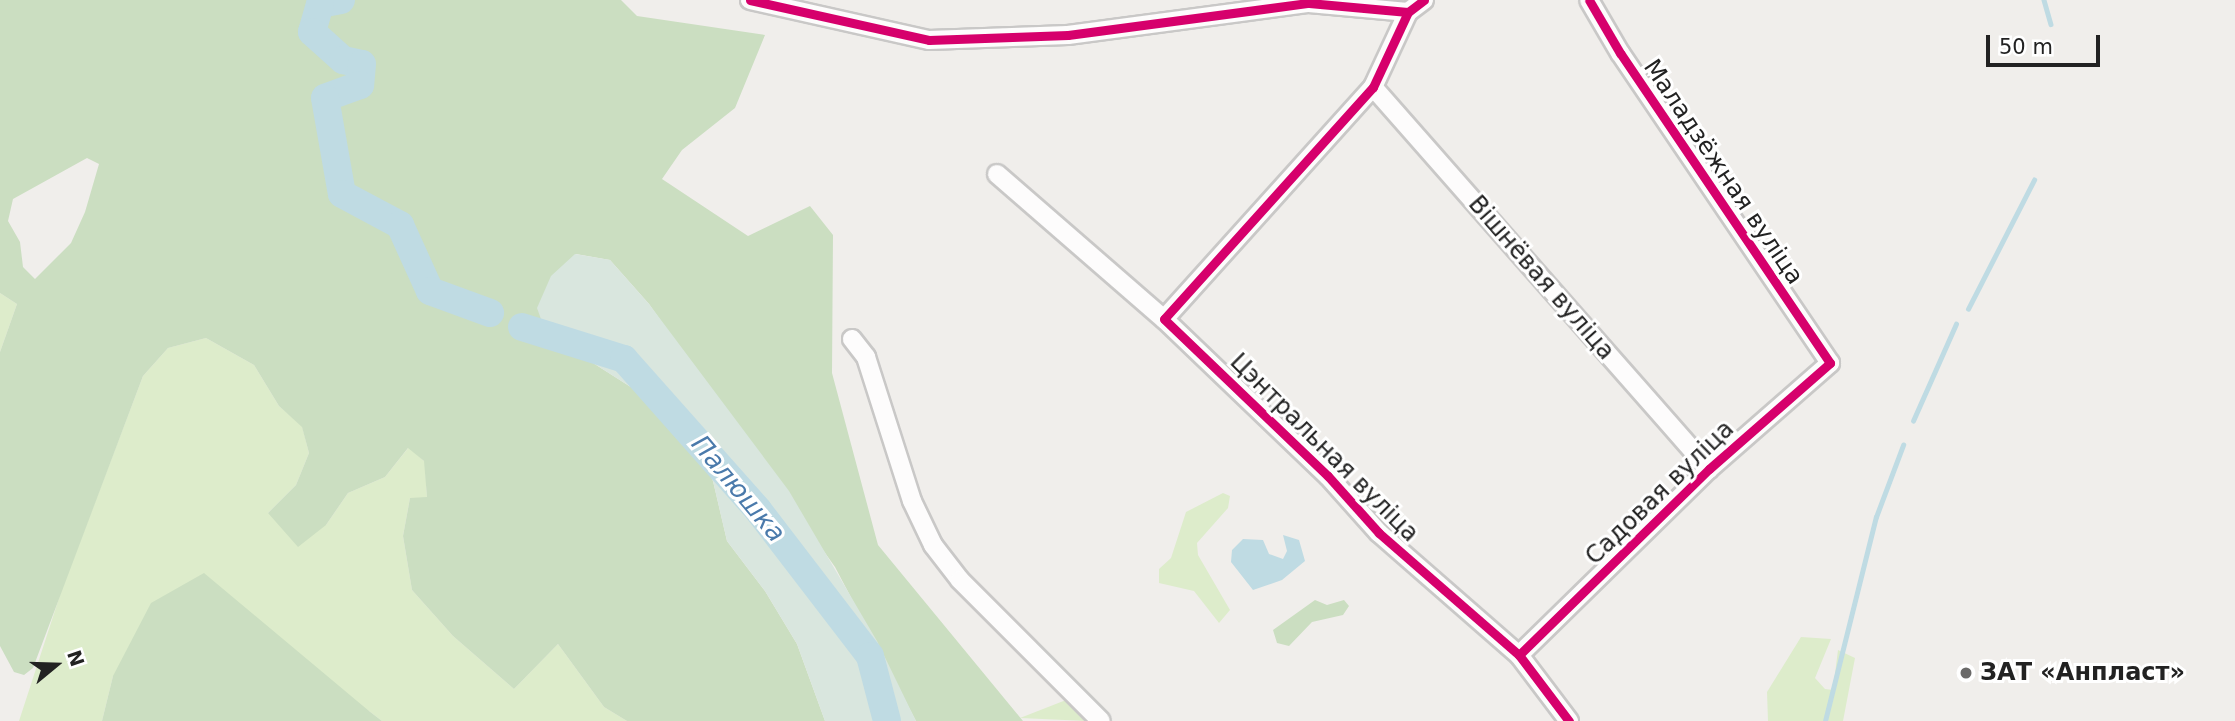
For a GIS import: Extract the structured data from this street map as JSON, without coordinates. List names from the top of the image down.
{
  "streets": {
    "street": [
      "Маладзёжная вуліца",
      "Вішнёвая вуліца",
      "Цэнтральная вуліца",
      "Садовая вуліца"
    ]
  },
  "crossings": [
    ["Маладзёжная вуліца", "Садовая вуліца"],
    ["Вішнёвая вуліца", "Садовая вуліца"],
    ["Цэнтральная вуліца", "Садовая вуліца"]
  ],
  "water": ["Палюшка"],
  "places": ["ЗАТ «Анпласт»"],
  "scale_bar": "50 m",
  "north": "right"
}
